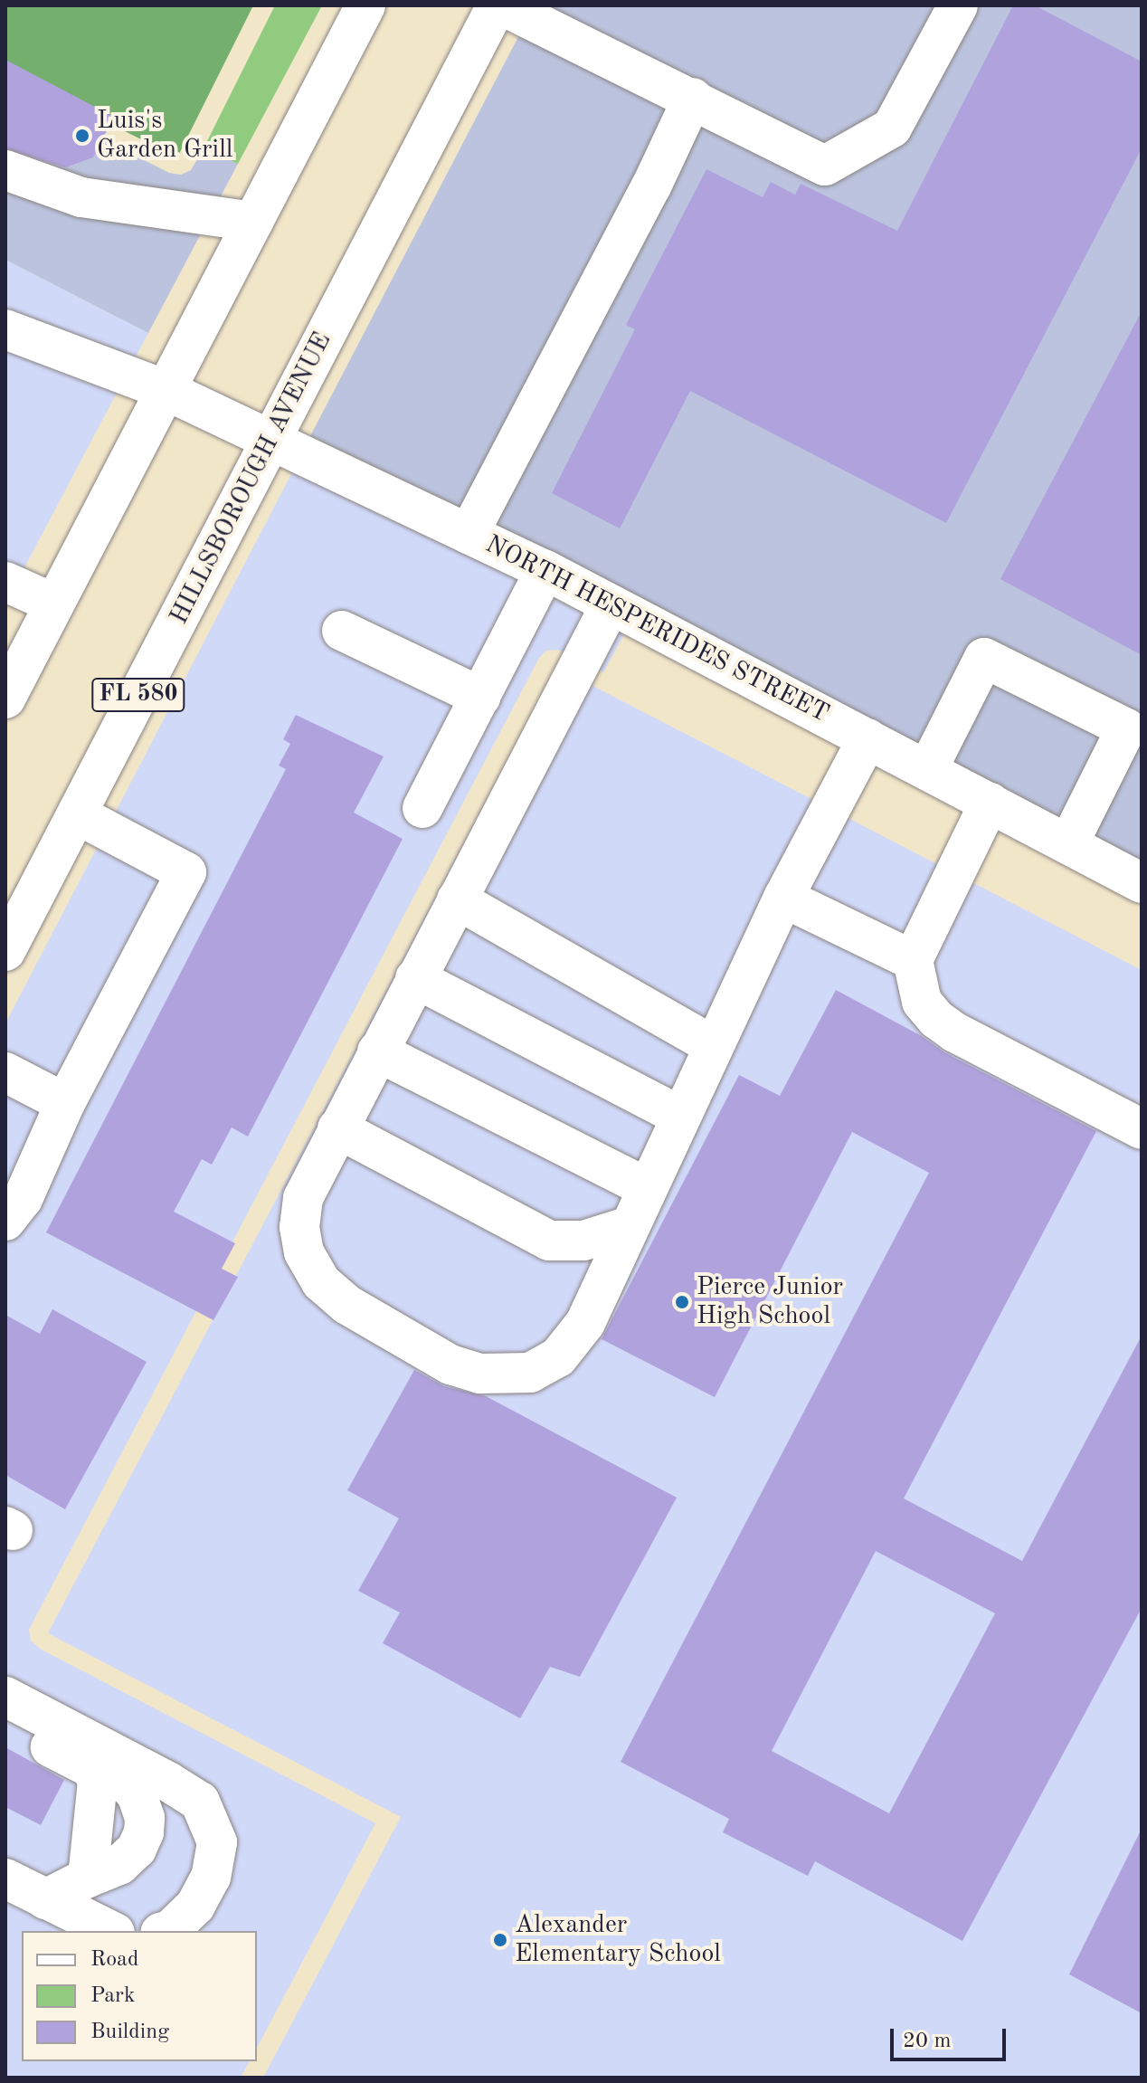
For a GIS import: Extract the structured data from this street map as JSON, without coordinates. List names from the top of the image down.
{
  "streets": {
    "main road": ["HILLSBOROUGH AVENUE", "NORTH HESPERIDES STREET", "FL 580"]
  },
  "crossings": [
    ["HILLSBOROUGH AVENUE", "NORTH HESPERIDES STREET"]
  ],
  "places": ["Luis's Garden Grill", "Pierce Junior High School", "Alexander Elementary School"],
  "legend": ["Road", "Park", "Building"],
  "scale_bar": "20 m"
}
